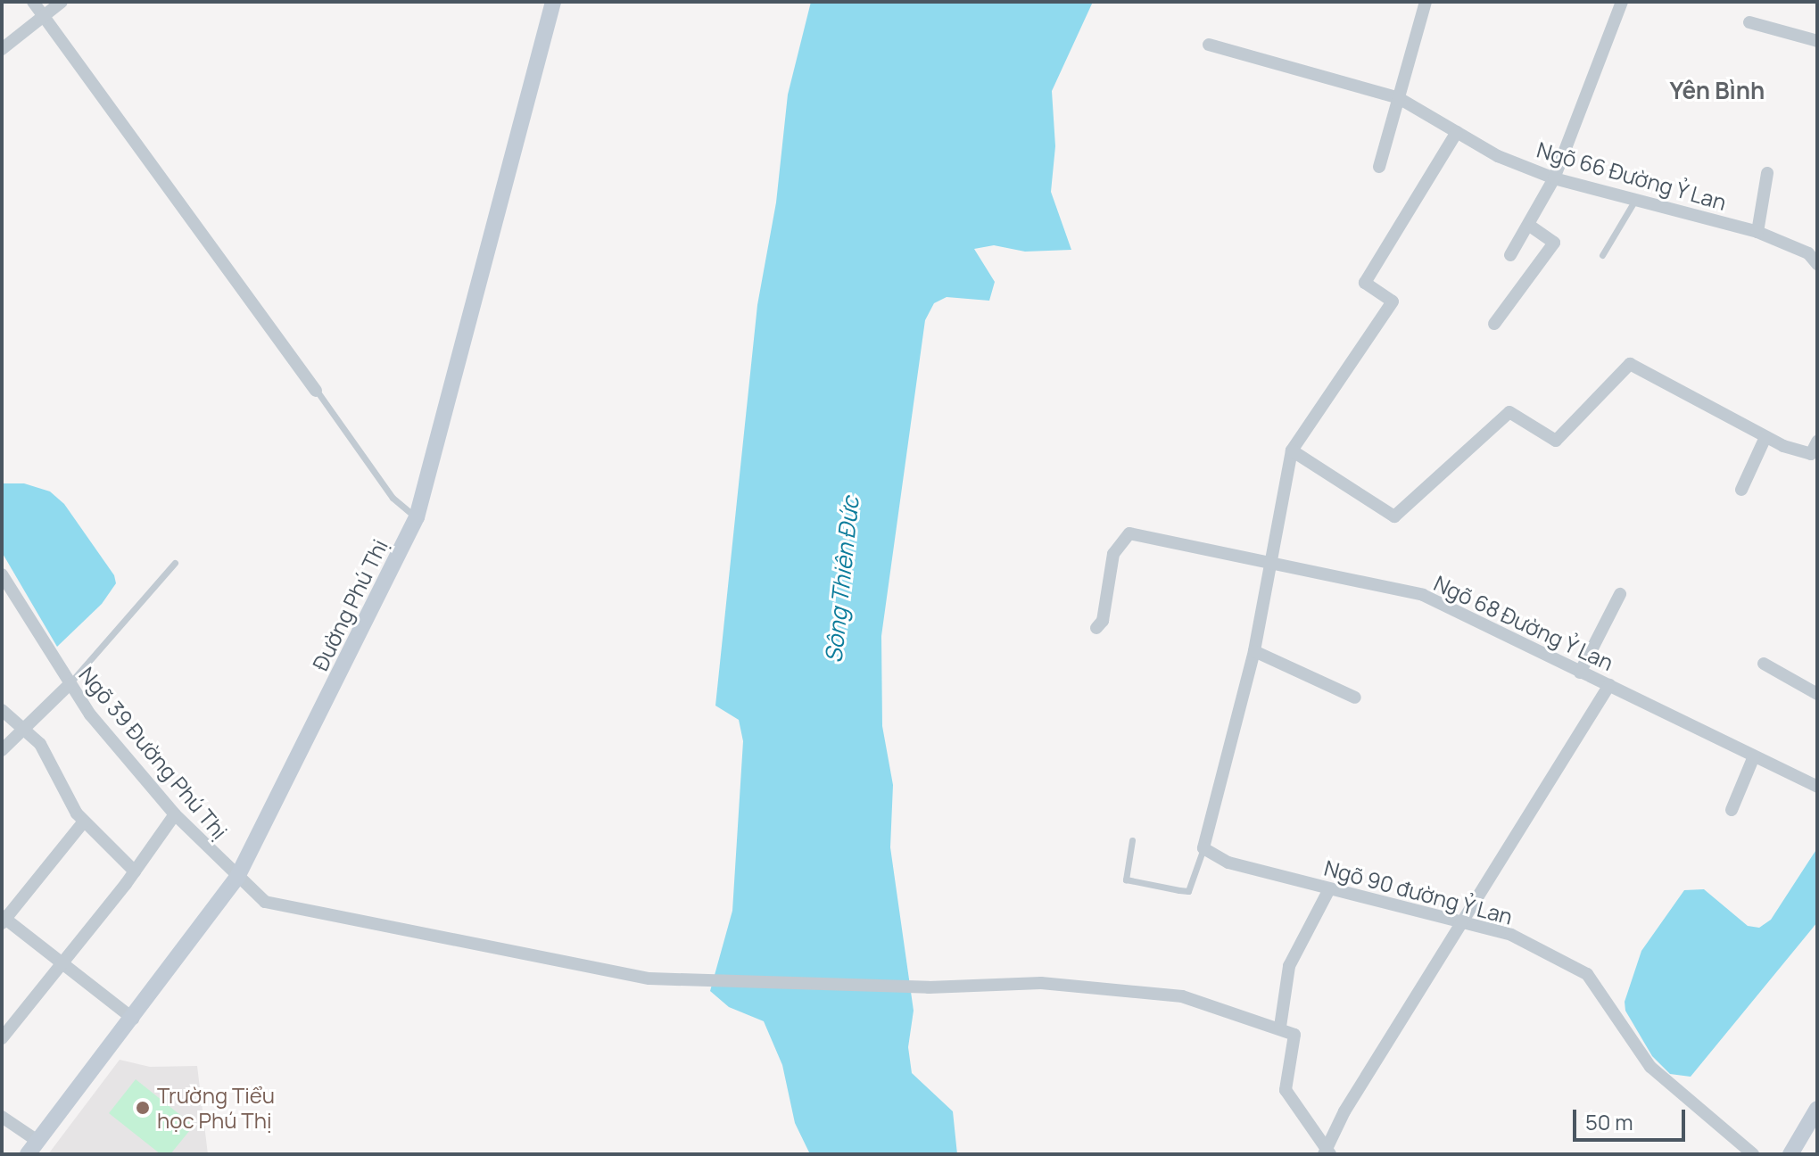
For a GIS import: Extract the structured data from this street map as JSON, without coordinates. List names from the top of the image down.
{
  "streets": {
    "street": [
      "Ngõ 66 Đường Ỷ Lan",
      "Đường Phú Thị",
      "Ngõ 68 Đường Ỷ Lan",
      "Ngõ 39 Đường Phú Thị",
      "Ngõ 90 đường Ỷ Lan"
    ]
  },
  "crossings": [
    ["Đường Phú Thị", "Ngõ 39 Đường Phú Thị"]
  ],
  "districts": ["Yên Bình"],
  "water": ["Sông Thiên Đức"],
  "places": ["Trường Tiểu học Phú Thị"],
  "scale_bar": "50 m"
}
